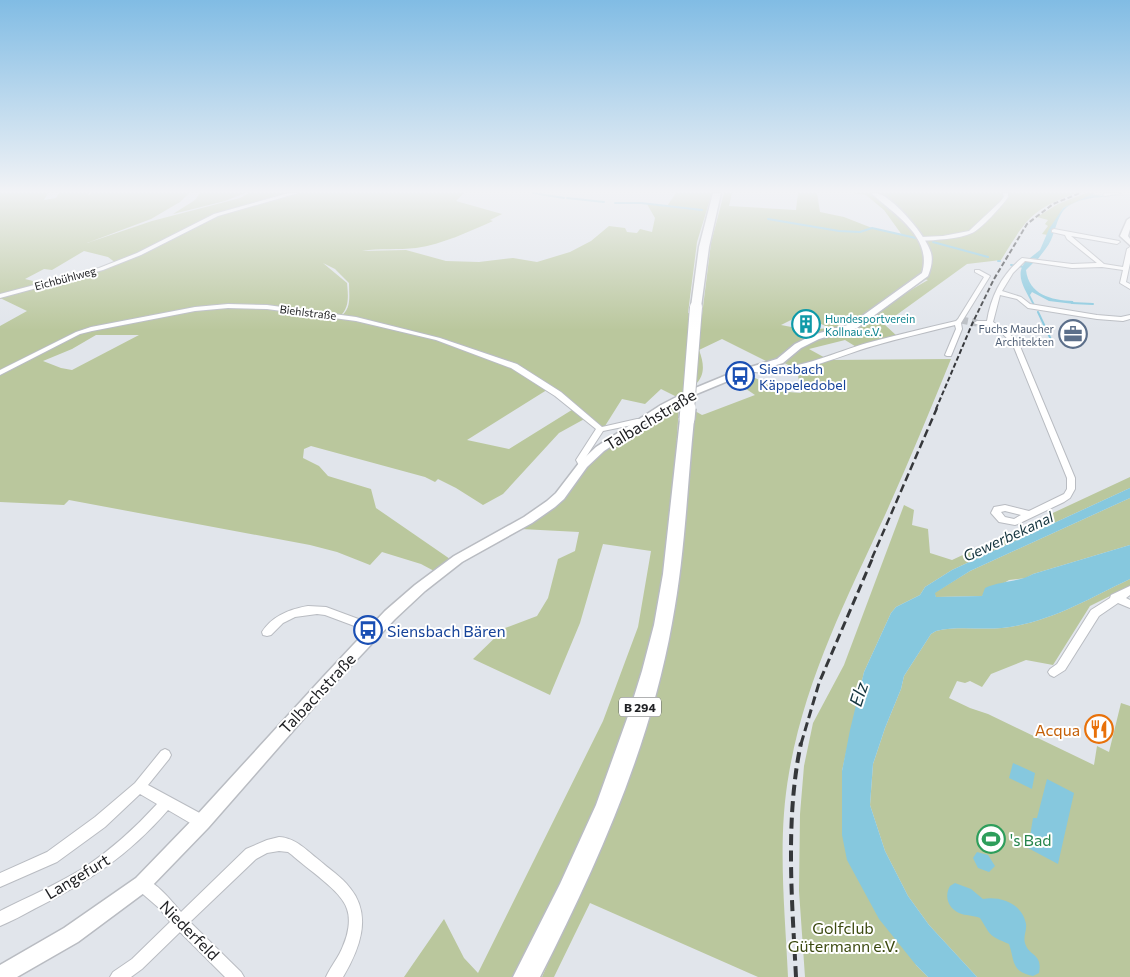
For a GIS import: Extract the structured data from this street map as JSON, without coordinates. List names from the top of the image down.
{
  "streets": {
    "highway": ["B 294"],
    "street": [
      "Eichbühlweg",
      "Biehlstraße",
      "Talbachstraße",
      "Langefurt",
      "Niederfeld"
    ]
  },
  "crossings": [
    ["Talbachstraße", "Niederfeld"]
  ],
  "water": ["Gewerbekanal", "Elz"],
  "parks": ["Golfclub Gütermann e.V."],
  "places": {
    "building": ["Hundesportverein Kollnau e.V."],
    "office": ["Fuchs Maucher Architekten"],
    "bus stop": ["Siensbach Käppeledobel", "Siensbach Bären"],
    "restaurant": ["Acqua"],
    "sports": ["'s Bad"]
  }
}
